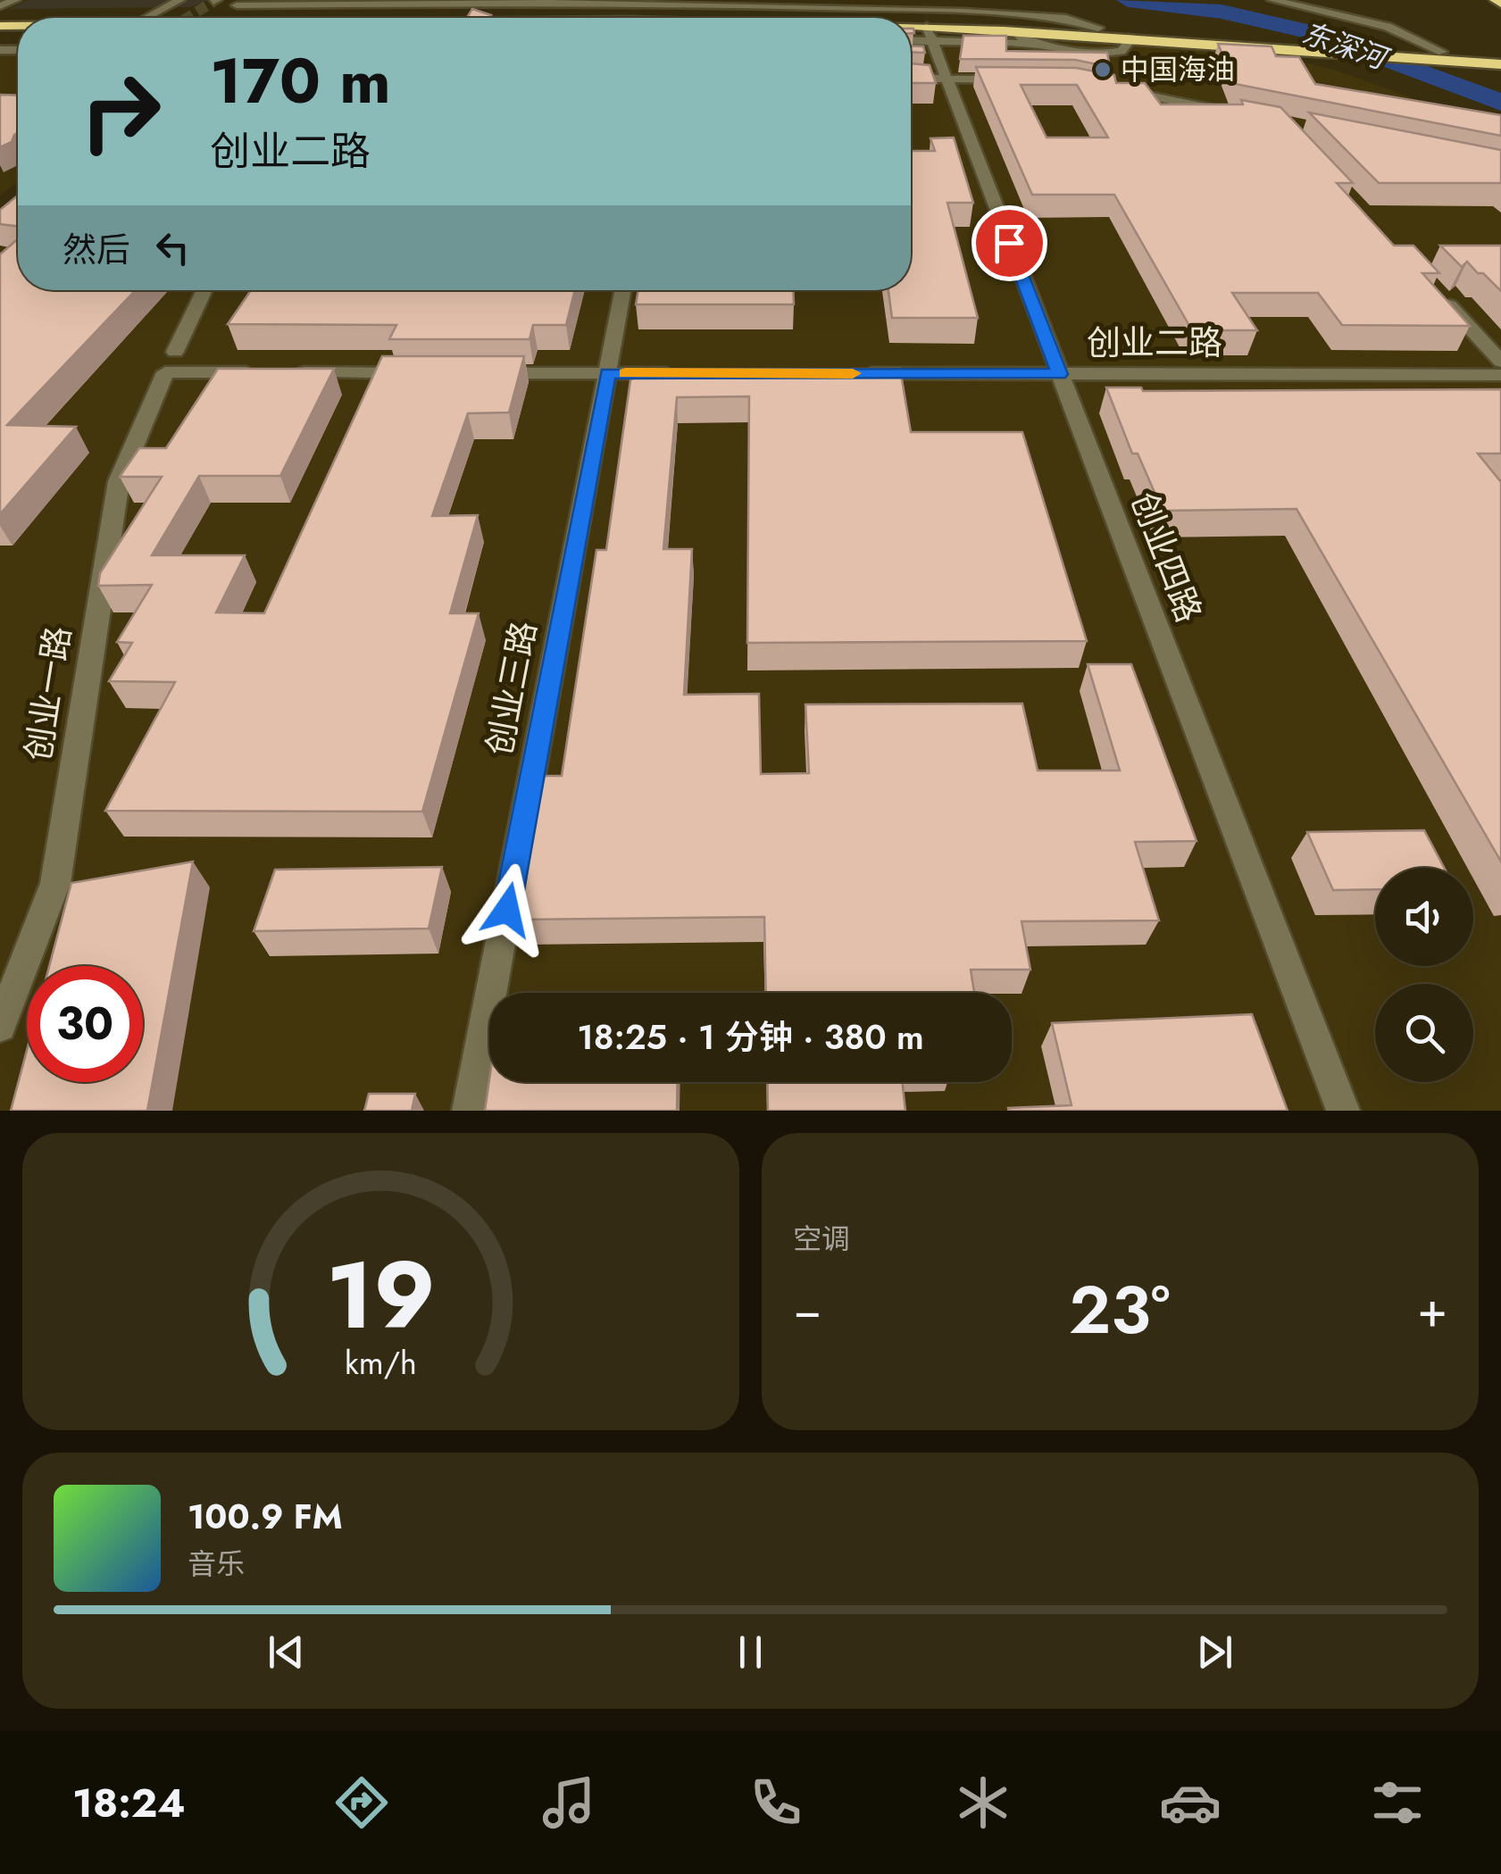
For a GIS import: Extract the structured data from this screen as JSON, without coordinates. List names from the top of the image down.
{
  "streets": {
    "street": [
      "创业二路",
      "创业四路",
      "创业三路",
      "创业一路"
    ]
  },
  "crossings": [
    ["创业二路", "创业四路"]
  ],
  "water": ["东深河"],
  "places": ["中国海油"],
  "page": {
    "turn": ["170 m", "创业二路"],
    "then": "然后",
    "limit": "30",
    "trip": "18:25 · 1 分钟 · 380 m",
    "tile": "空调",
    "heat": ["−", "23°", "+"],
    "song": ["100.9 FM", "音乐"],
    "tabs": "18:24",
    "gauge": ["19", "km/h"]
  }
}
